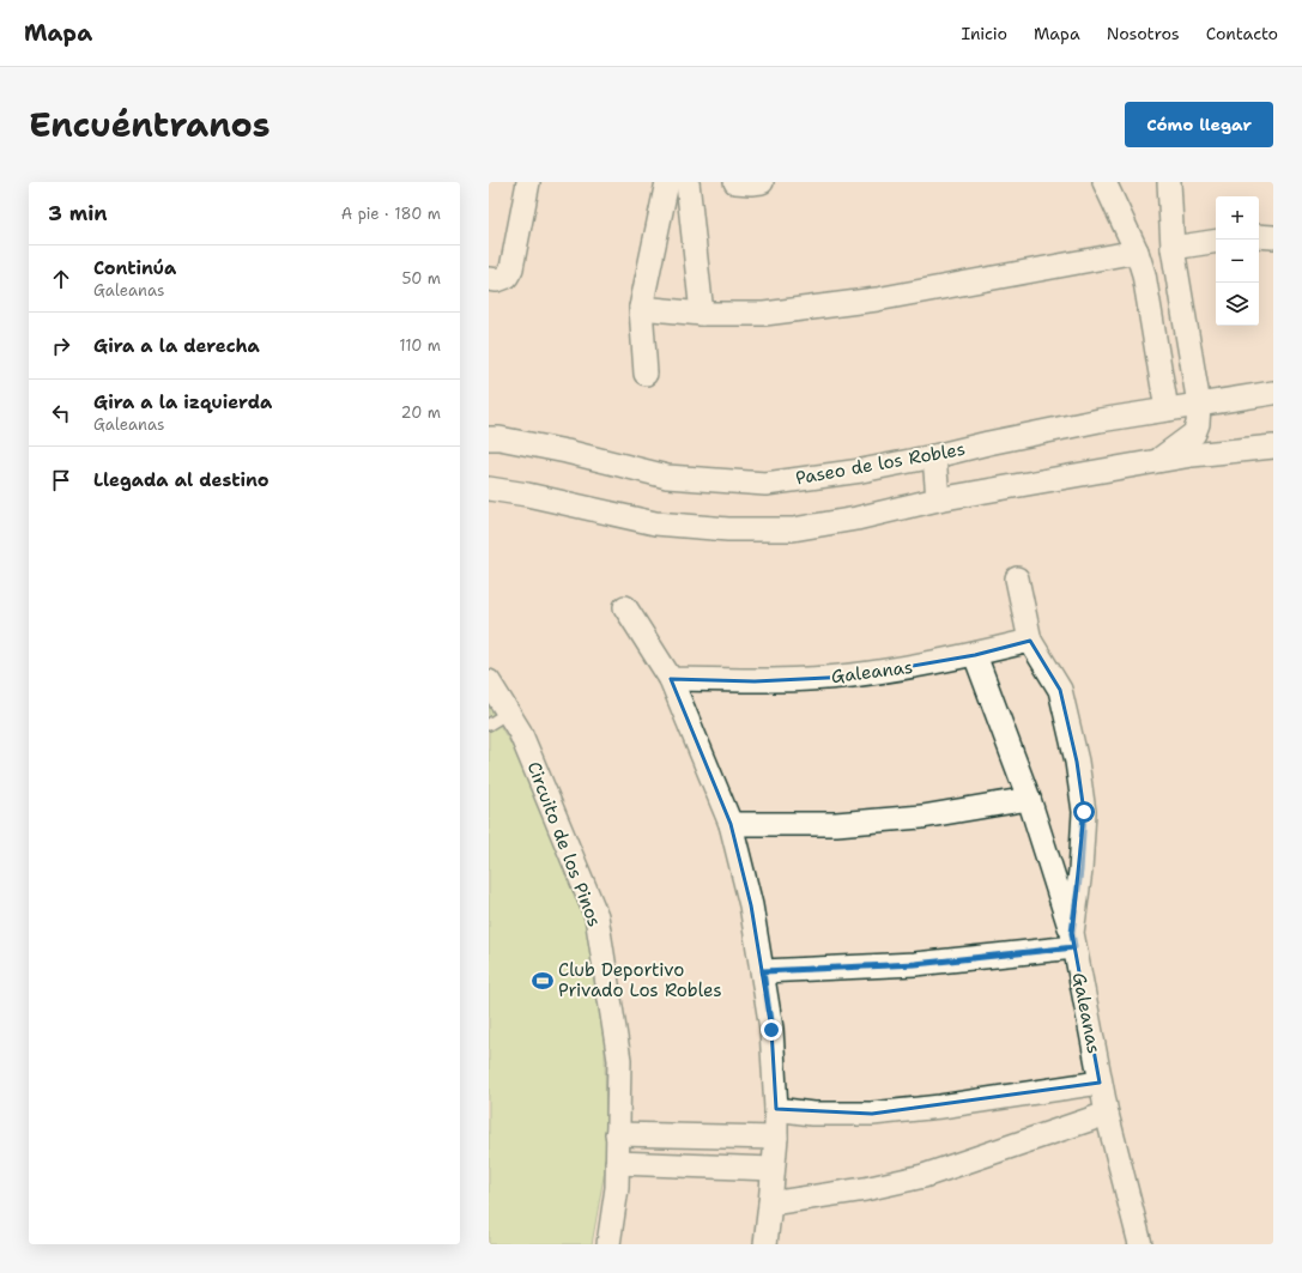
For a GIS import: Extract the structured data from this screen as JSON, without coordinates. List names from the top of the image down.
{
  "streets": {
    "street": ["Paseo de los Robles", "Galeanas", "Circuito de los Pinos"]
  },
  "places": {
    "sports": ["Club Deportivo Privado Los Robles"]
  },
  "page": {
    "header": "Mapa",
    "nav": [
      "Inicio",
      "Mapa",
      "Nosotros",
      "Contacto"
    ],
    "title": "Encuéntranos",
    "buttons": "Cómo llegar",
    "heading": ["3 min", "A pie · 180 m"],
    "map_buttons": ["+", "−"],
    "list": [
      ["Continúa", "Galeanas", "50 m"],
      ["Gira a la derecha", "110 m"],
      ["Gira a la izquierda", "Galeanas", "20 m"],
      "Llegada al destino"
    ]
  }
}
